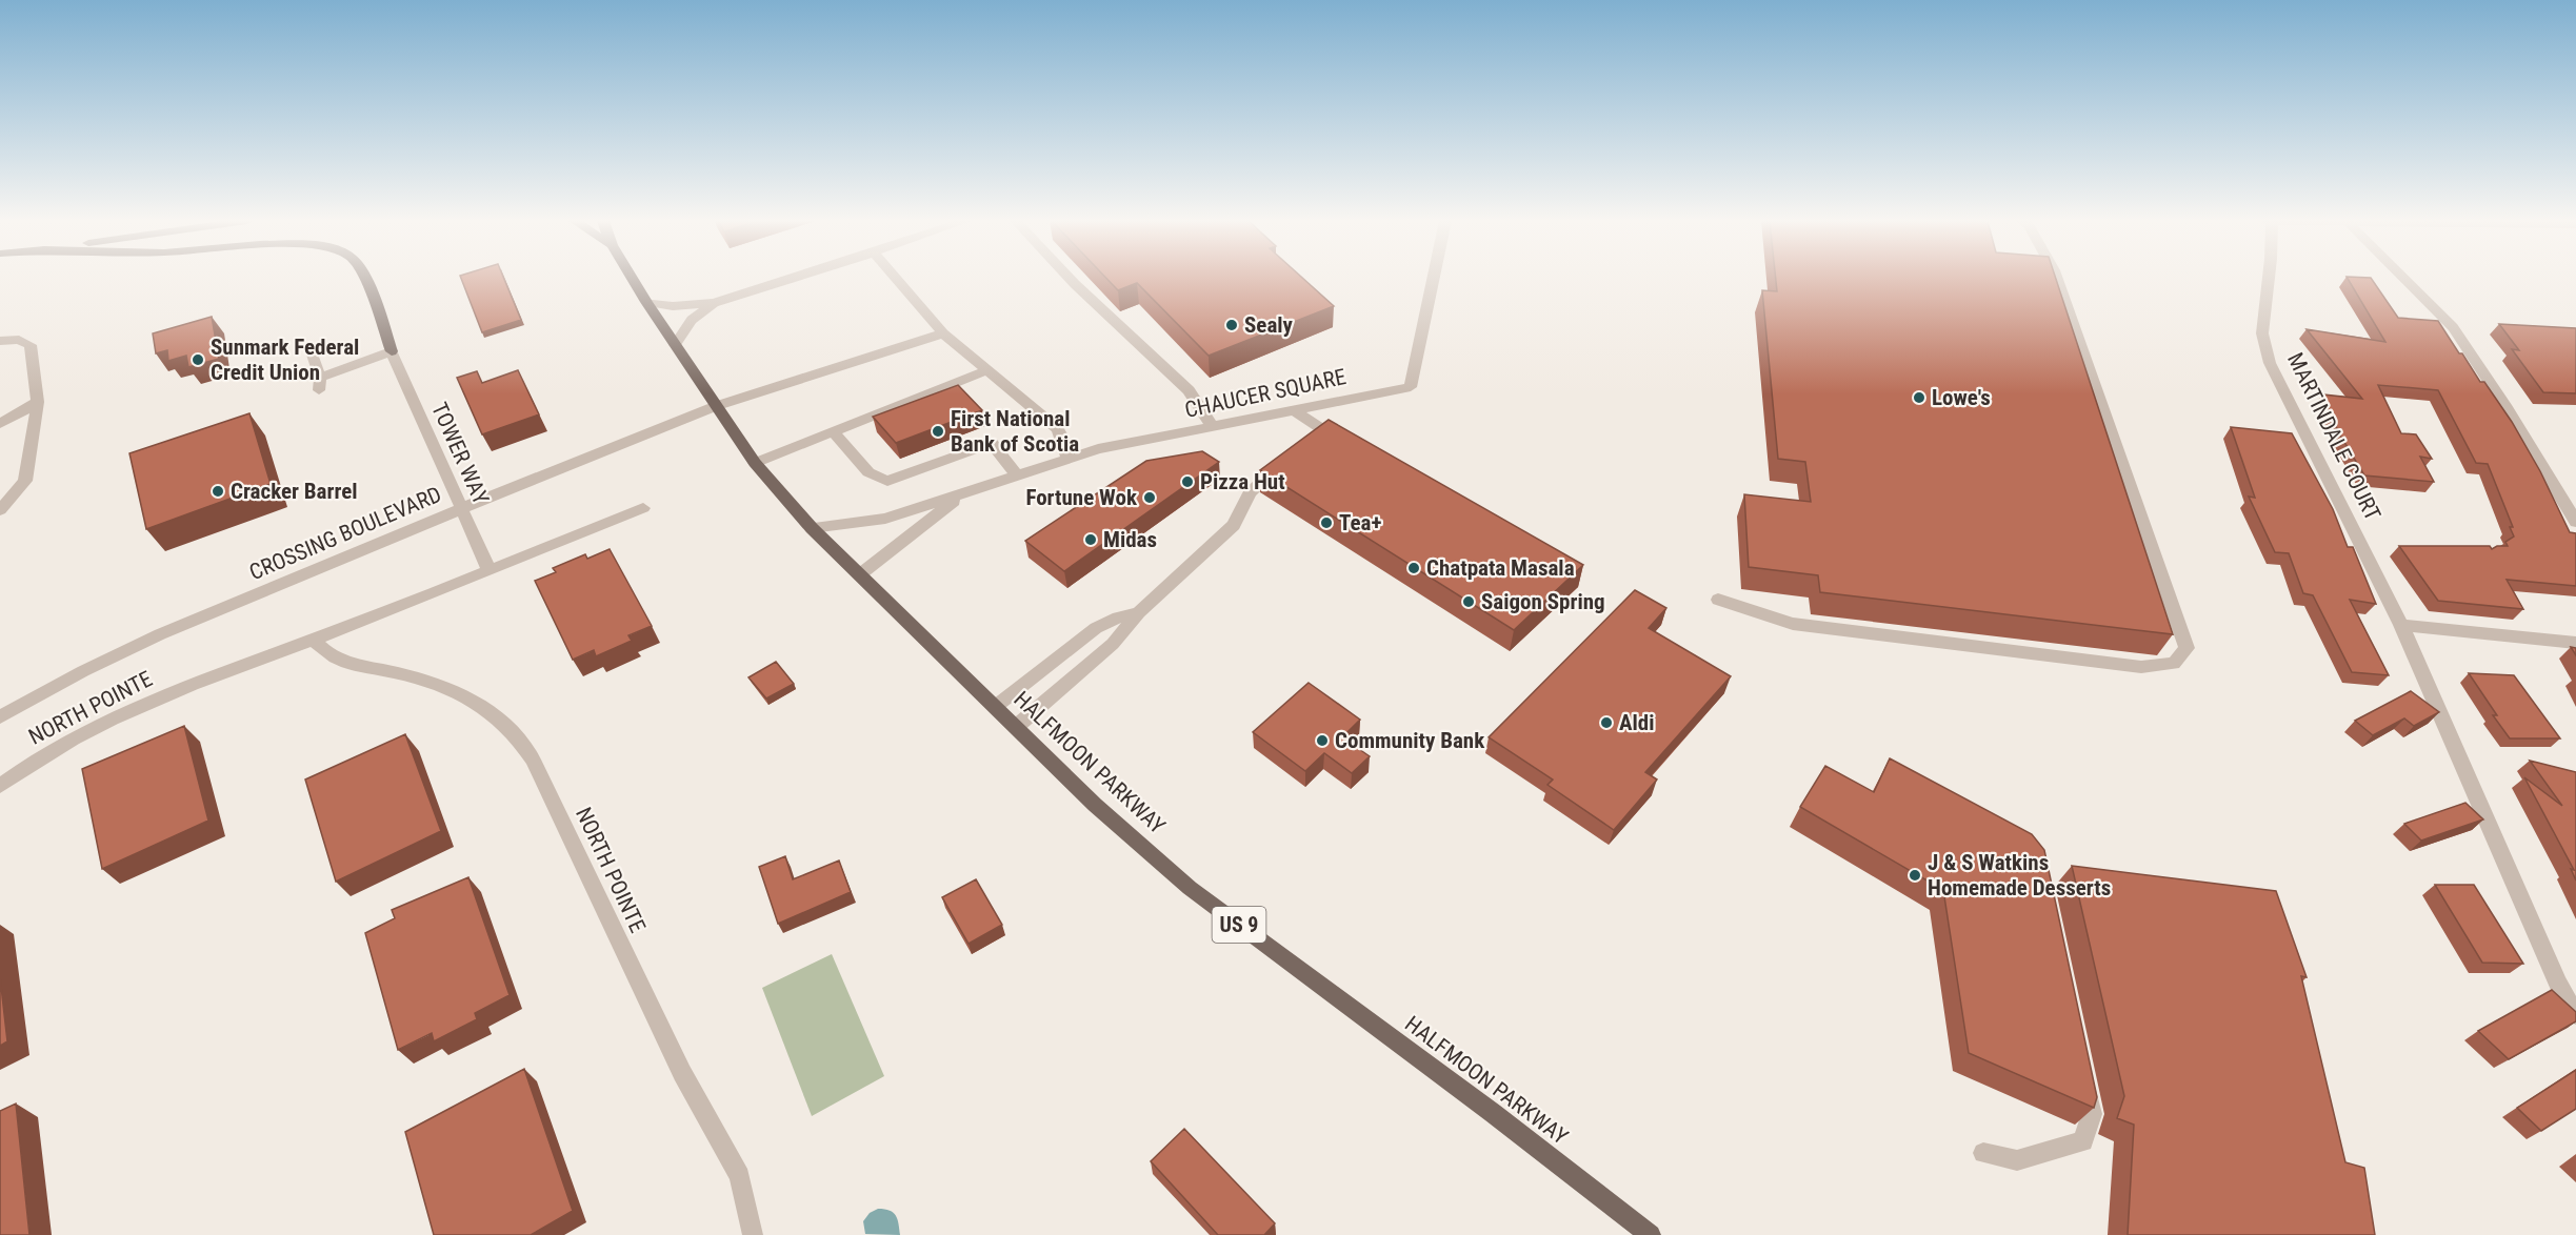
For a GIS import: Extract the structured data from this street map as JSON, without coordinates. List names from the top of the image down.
{
  "streets": {
    "main road": ["HALFMOON PARKWAY", "US 9"],
    "street": [
      "CHAUCER SQUARE",
      "MARTINDALE COURT",
      "TOWER WAY",
      "CROSSING BOULEVARD",
      "NORTH POINTE"
    ]
  },
  "crossings": [
    ["CHAUCER SQUARE", "HALFMOON PARKWAY"],
    ["TOWER WAY", "CROSSING BOULEVARD"],
    ["TOWER WAY", "NORTH POINTE"],
    ["CROSSING BOULEVARD", "HALFMOON PARKWAY"]
  ],
  "places": [
    "Sealy",
    "Sunmark Federal Credit Union",
    "Lowe's",
    "First National Bank of Scotia",
    "Pizza Hut",
    "Cracker Barrel",
    "Fortune Wok",
    "Tea+",
    "Midas",
    "Chatpata Masala",
    "Saigon Spring",
    "Aldi",
    "Community Bank",
    "J & S Watkins Homemade Desserts"
  ]
}
